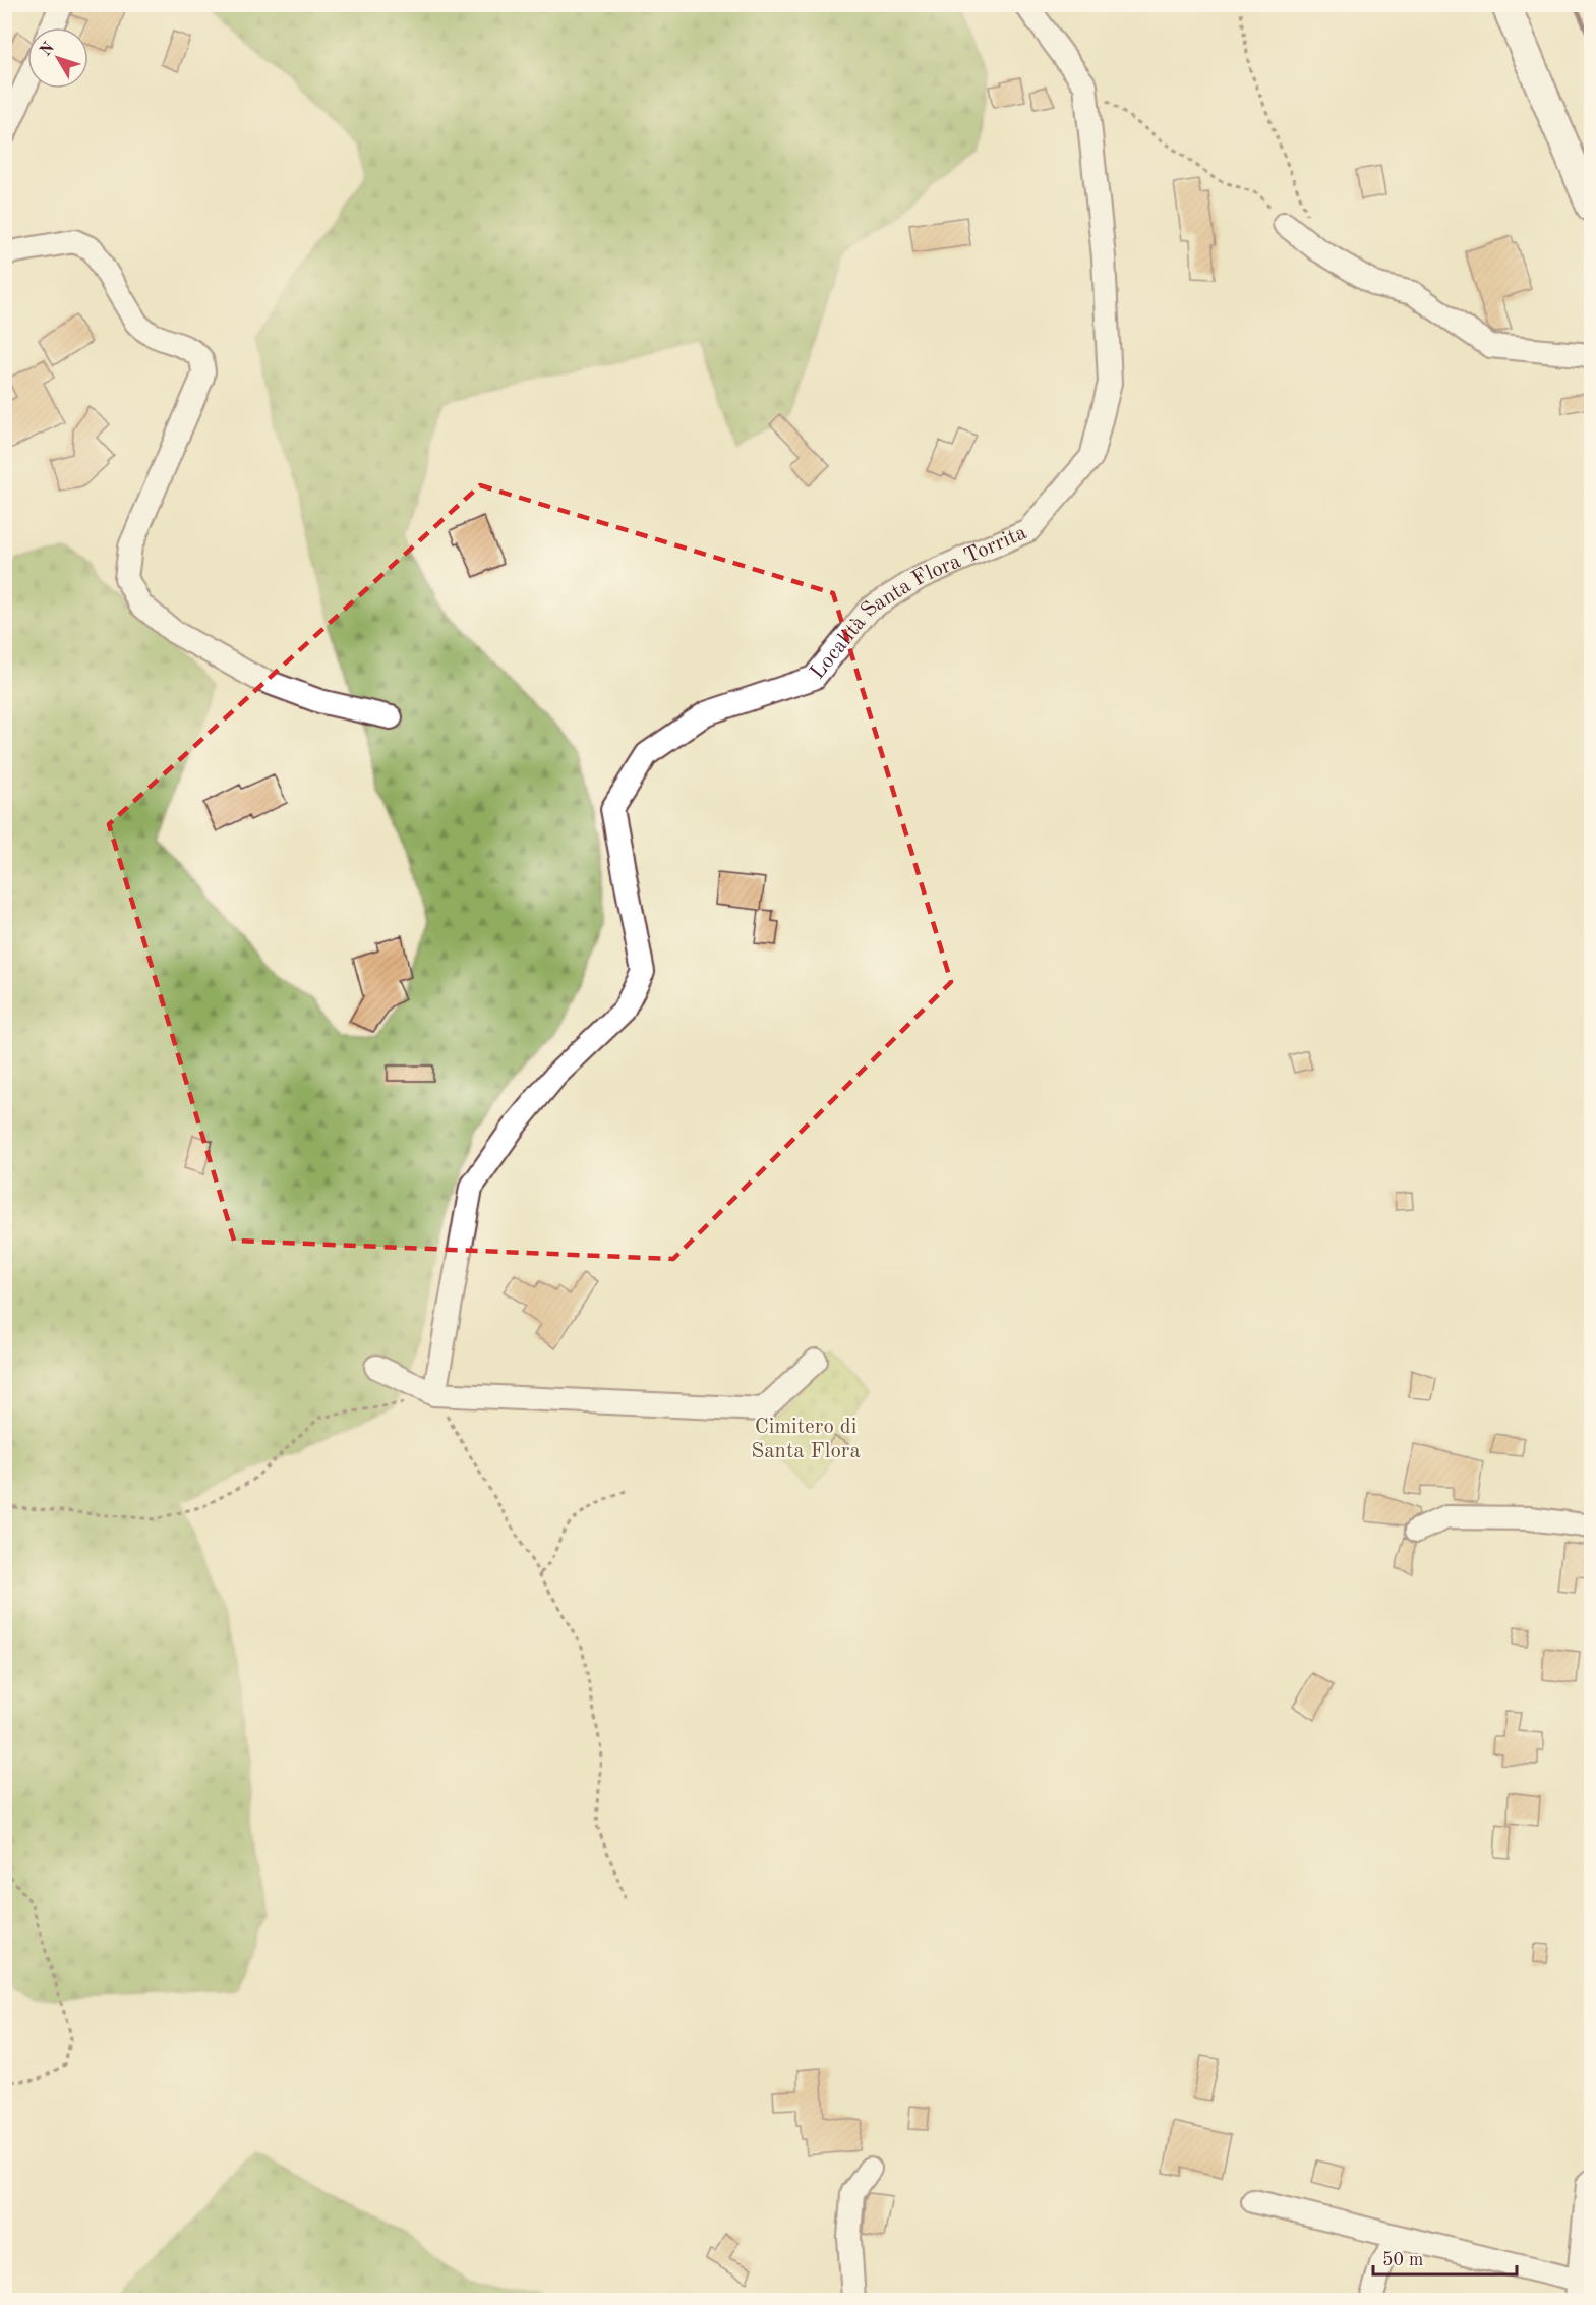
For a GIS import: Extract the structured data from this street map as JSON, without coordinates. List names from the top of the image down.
{
  "streets": {
    "street": ["Località Santa Flora Torrita"]
  },
  "parks": ["Cimitero di Santa Flora"],
  "scale_bar": "50 m",
  "north": "top left"
}
